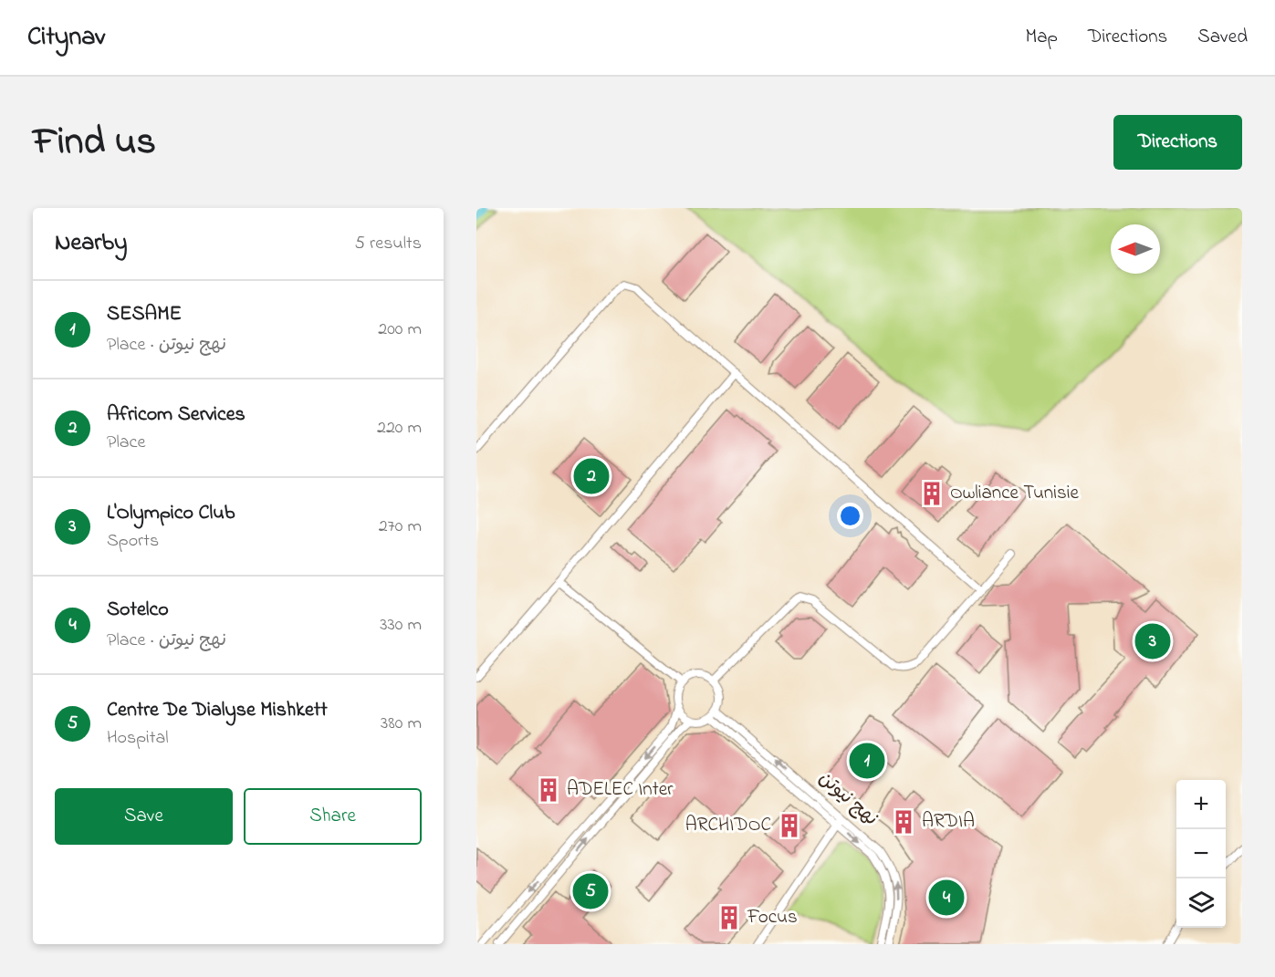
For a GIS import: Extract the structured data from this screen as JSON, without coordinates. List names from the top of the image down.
{
  "streets": {
    "street": ["نهج نيوتن"]
  },
  "places": {
    "building": [
      "Owliance Tunisie",
      "ADELEC Inter",
      "ARDIA",
      "ARCHIDOC",
      "Focus"
    ]
  },
  "north": "left",
  "page": {
    "header": "Citynav",
    "nav": ["Map", "Directions", "Saved"],
    "title": "Find us",
    "buttons": [
      "Directions",
      ["Save", "Share"]
    ],
    "heading": ["Nearby", "5 results"],
    "list": [
      {
        "mark": "1",
        "name": "SESAME",
        "note": "Place · نهج نيوتن",
        "value": "200 m"
      },
      {
        "mark": "2",
        "name": "Africom Services",
        "note": "Place",
        "value": "220 m"
      },
      {
        "mark": "3",
        "name": "L'Olympico Club",
        "note": "Sports",
        "value": "270 m"
      },
      {
        "mark": "4",
        "name": "Sotelco",
        "note": "Place · نهج نيوتن",
        "value": "330 m"
      },
      {
        "mark": "5",
        "name": "Centre De Dialyse Mishkett",
        "note": "Hospital",
        "value": "380 m"
      }
    ],
    "pins": [
      "2",
      "3",
      "1",
      "5",
      "4"
    ],
    "map_buttons": ["+", "−"]
  }
}
